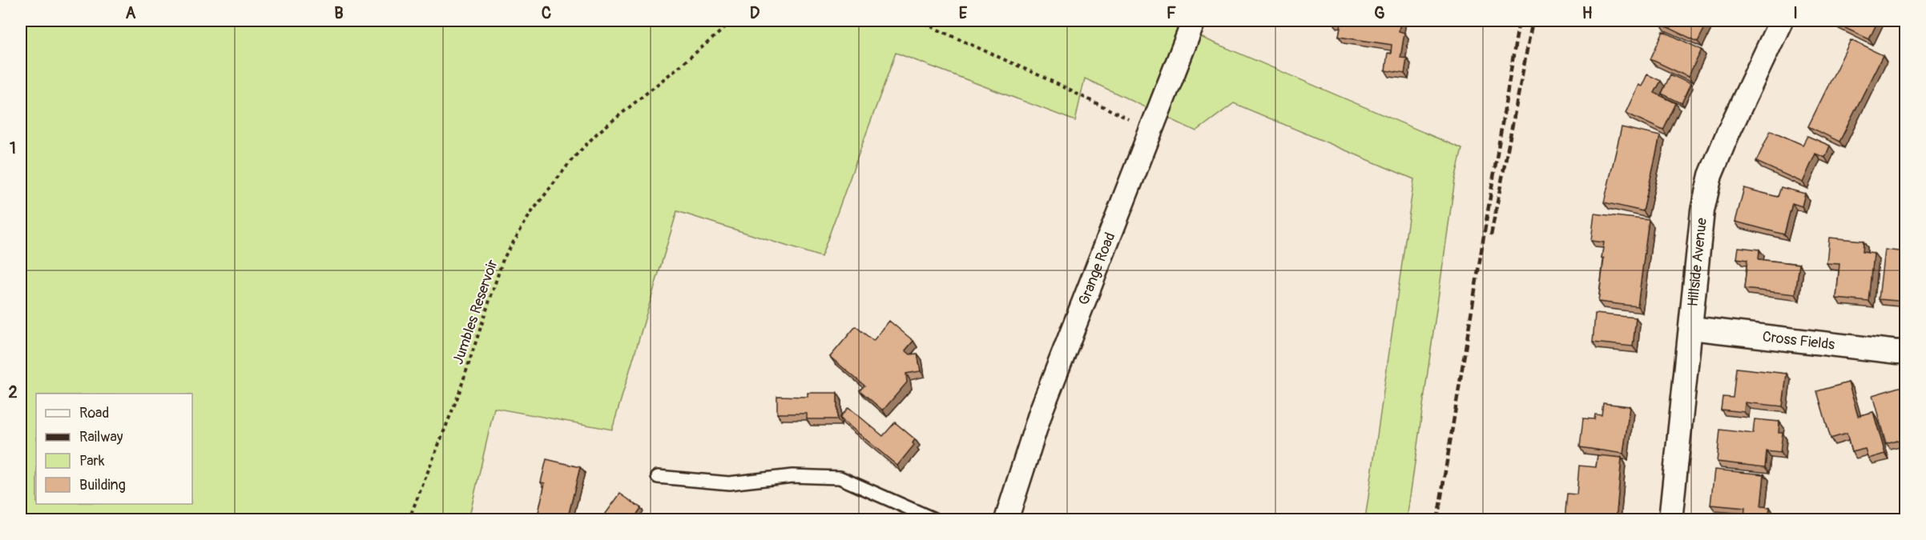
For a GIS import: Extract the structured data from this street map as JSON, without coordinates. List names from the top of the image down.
{
  "streets": {
    "street": ["Hillside Avenue", "Grange Road", "Cross Fields"],
    "path": ["Jumbles Reservoir"]
  },
  "crossings": [
    ["Hillside Avenue", "Cross Fields"]
  ],
  "legend": [
    "Road",
    "Railway",
    "Park",
    "Building"
  ],
  "grid": {
    "columns": [
      "A",
      "B",
      "C",
      "D",
      "E",
      "F",
      "G",
      "H",
      "I"
    ],
    "rows": ["1", "2"]
  }
}
